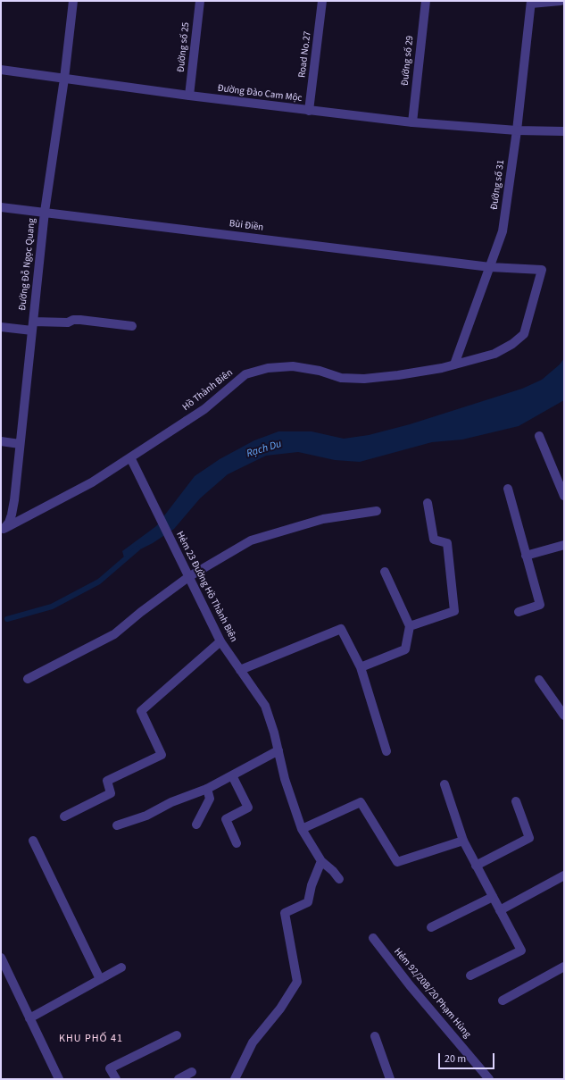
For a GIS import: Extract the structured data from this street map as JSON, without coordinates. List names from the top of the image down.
{
  "streets": {
    "street": [
      "Đường số 25",
      "Road No.27",
      "Đường số 29",
      "Đường Đào Cam Mộc",
      "Đường số 31",
      "Bùi Điền",
      "Đường Đỗ Ngọc Quang",
      "Hồ Thành Biên",
      "Hẻm 23 Đường Hồ Thành Biên",
      "Hẻm 92/20B/20 Phạm Hùng"
    ]
  },
  "crossings": [
    ["Đường số 25", "Đường Đào Cam Mộc"],
    ["Road No.27", "Đường Đào Cam Mộc"],
    ["Đường số 29", "Đường Đào Cam Mộc"],
    ["Đường Đào Cam Mộc", "Đường số 31"],
    ["Đường Đào Cam Mộc", "Đường Đỗ Ngọc Quang"],
    ["Đường số 31", "Bùi Điền"],
    ["Đường số 31", "Hồ Thành Biên"],
    ["Bùi Điền", "Đường Đỗ Ngọc Quang"],
    ["Bùi Điền", "Hồ Thành Biên"],
    ["Đường Đỗ Ngọc Quang", "Hồ Thành Biên"],
    ["Hồ Thành Biên", "Hẻm 23 Đường Hồ Thành Biên"]
  ],
  "districts": ["KHU PHỐ 41"],
  "water": ["Rạch Du"],
  "scale_bar": "20 m"
}
